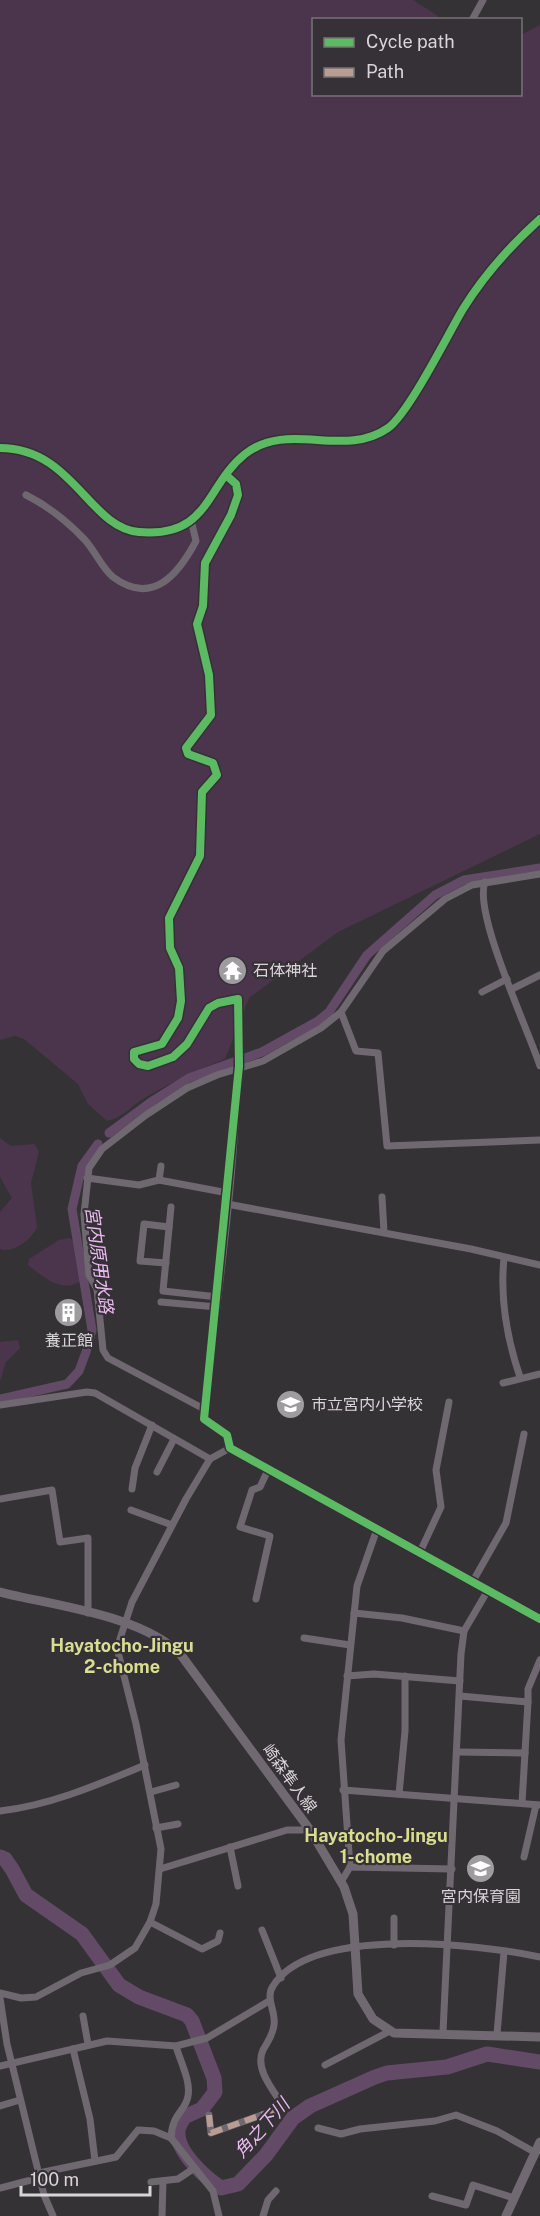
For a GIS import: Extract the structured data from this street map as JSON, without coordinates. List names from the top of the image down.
{
  "streets": {
    "main road": ["崎森隼人線"]
  },
  "districts": ["Hayatocho-Jingu 2-chome", "Hayatocho-Jingu 1-chome"],
  "water": ["宮内原用水路", "角之下川"],
  "places": {
    "temple": ["石体神社"],
    "building": ["養正館"],
    "school or university": ["市立宮内小学校", "宮内保育園"]
  },
  "legend": ["Cycle path", "Path"],
  "scale_bar": "100 m"
}
